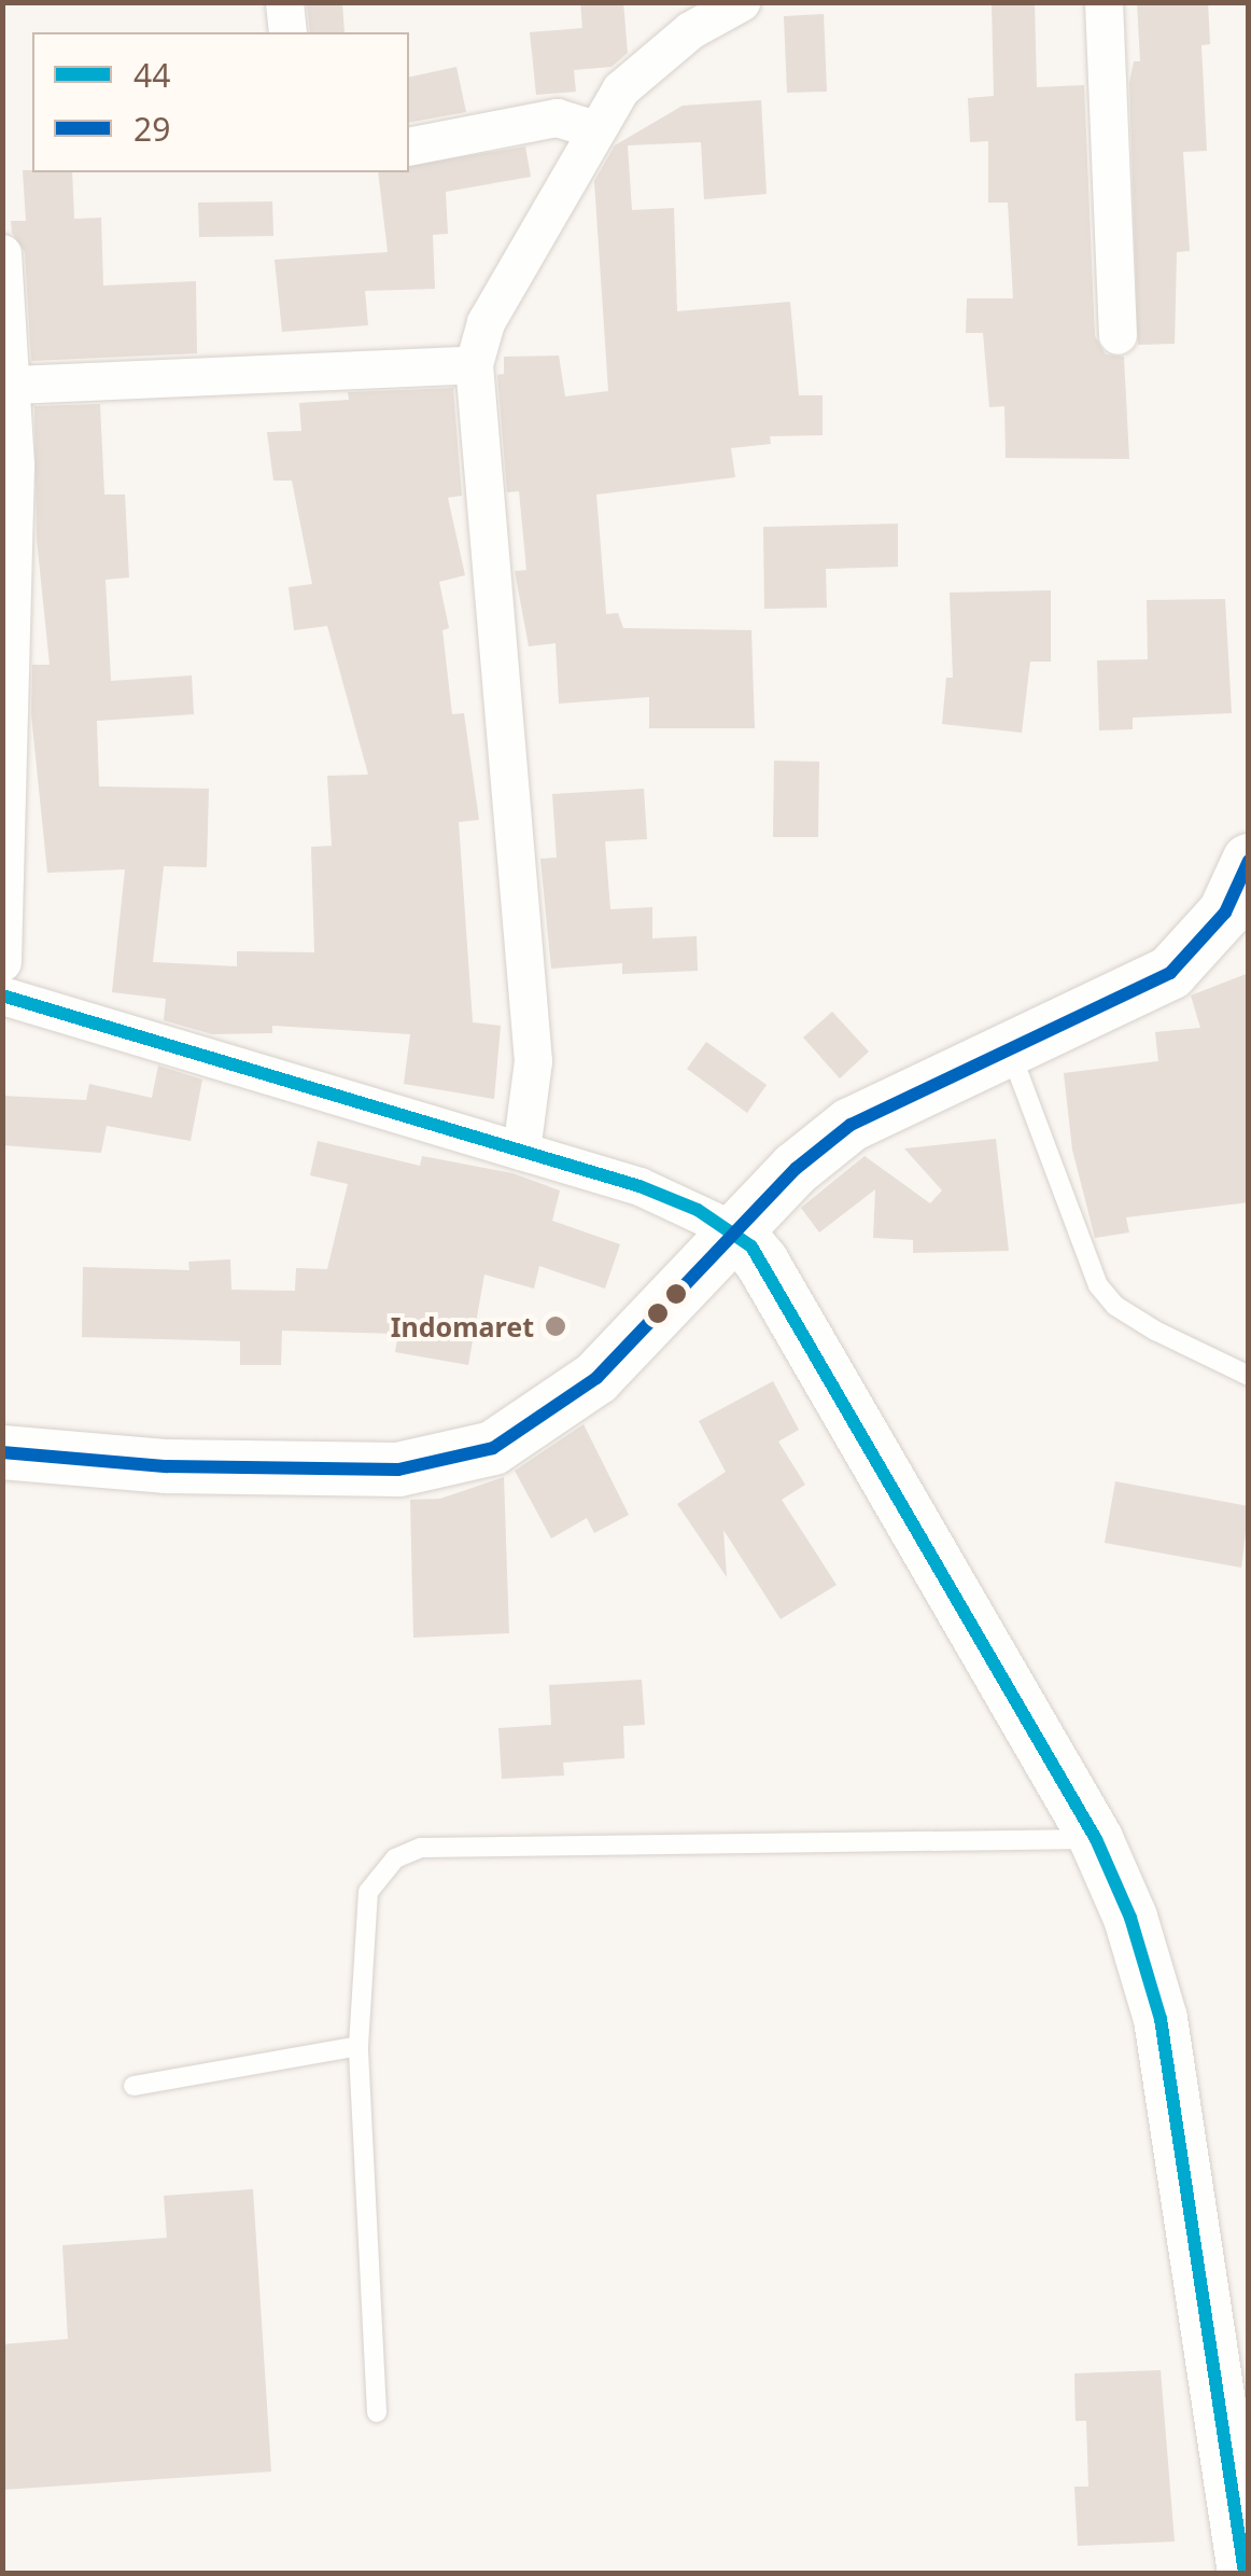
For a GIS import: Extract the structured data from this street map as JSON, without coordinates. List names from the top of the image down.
{
  "places": ["Indomaret"],
  "lines": ["transit line 29", "transit line 44"],
  "legend": ["44", "29"]
}
